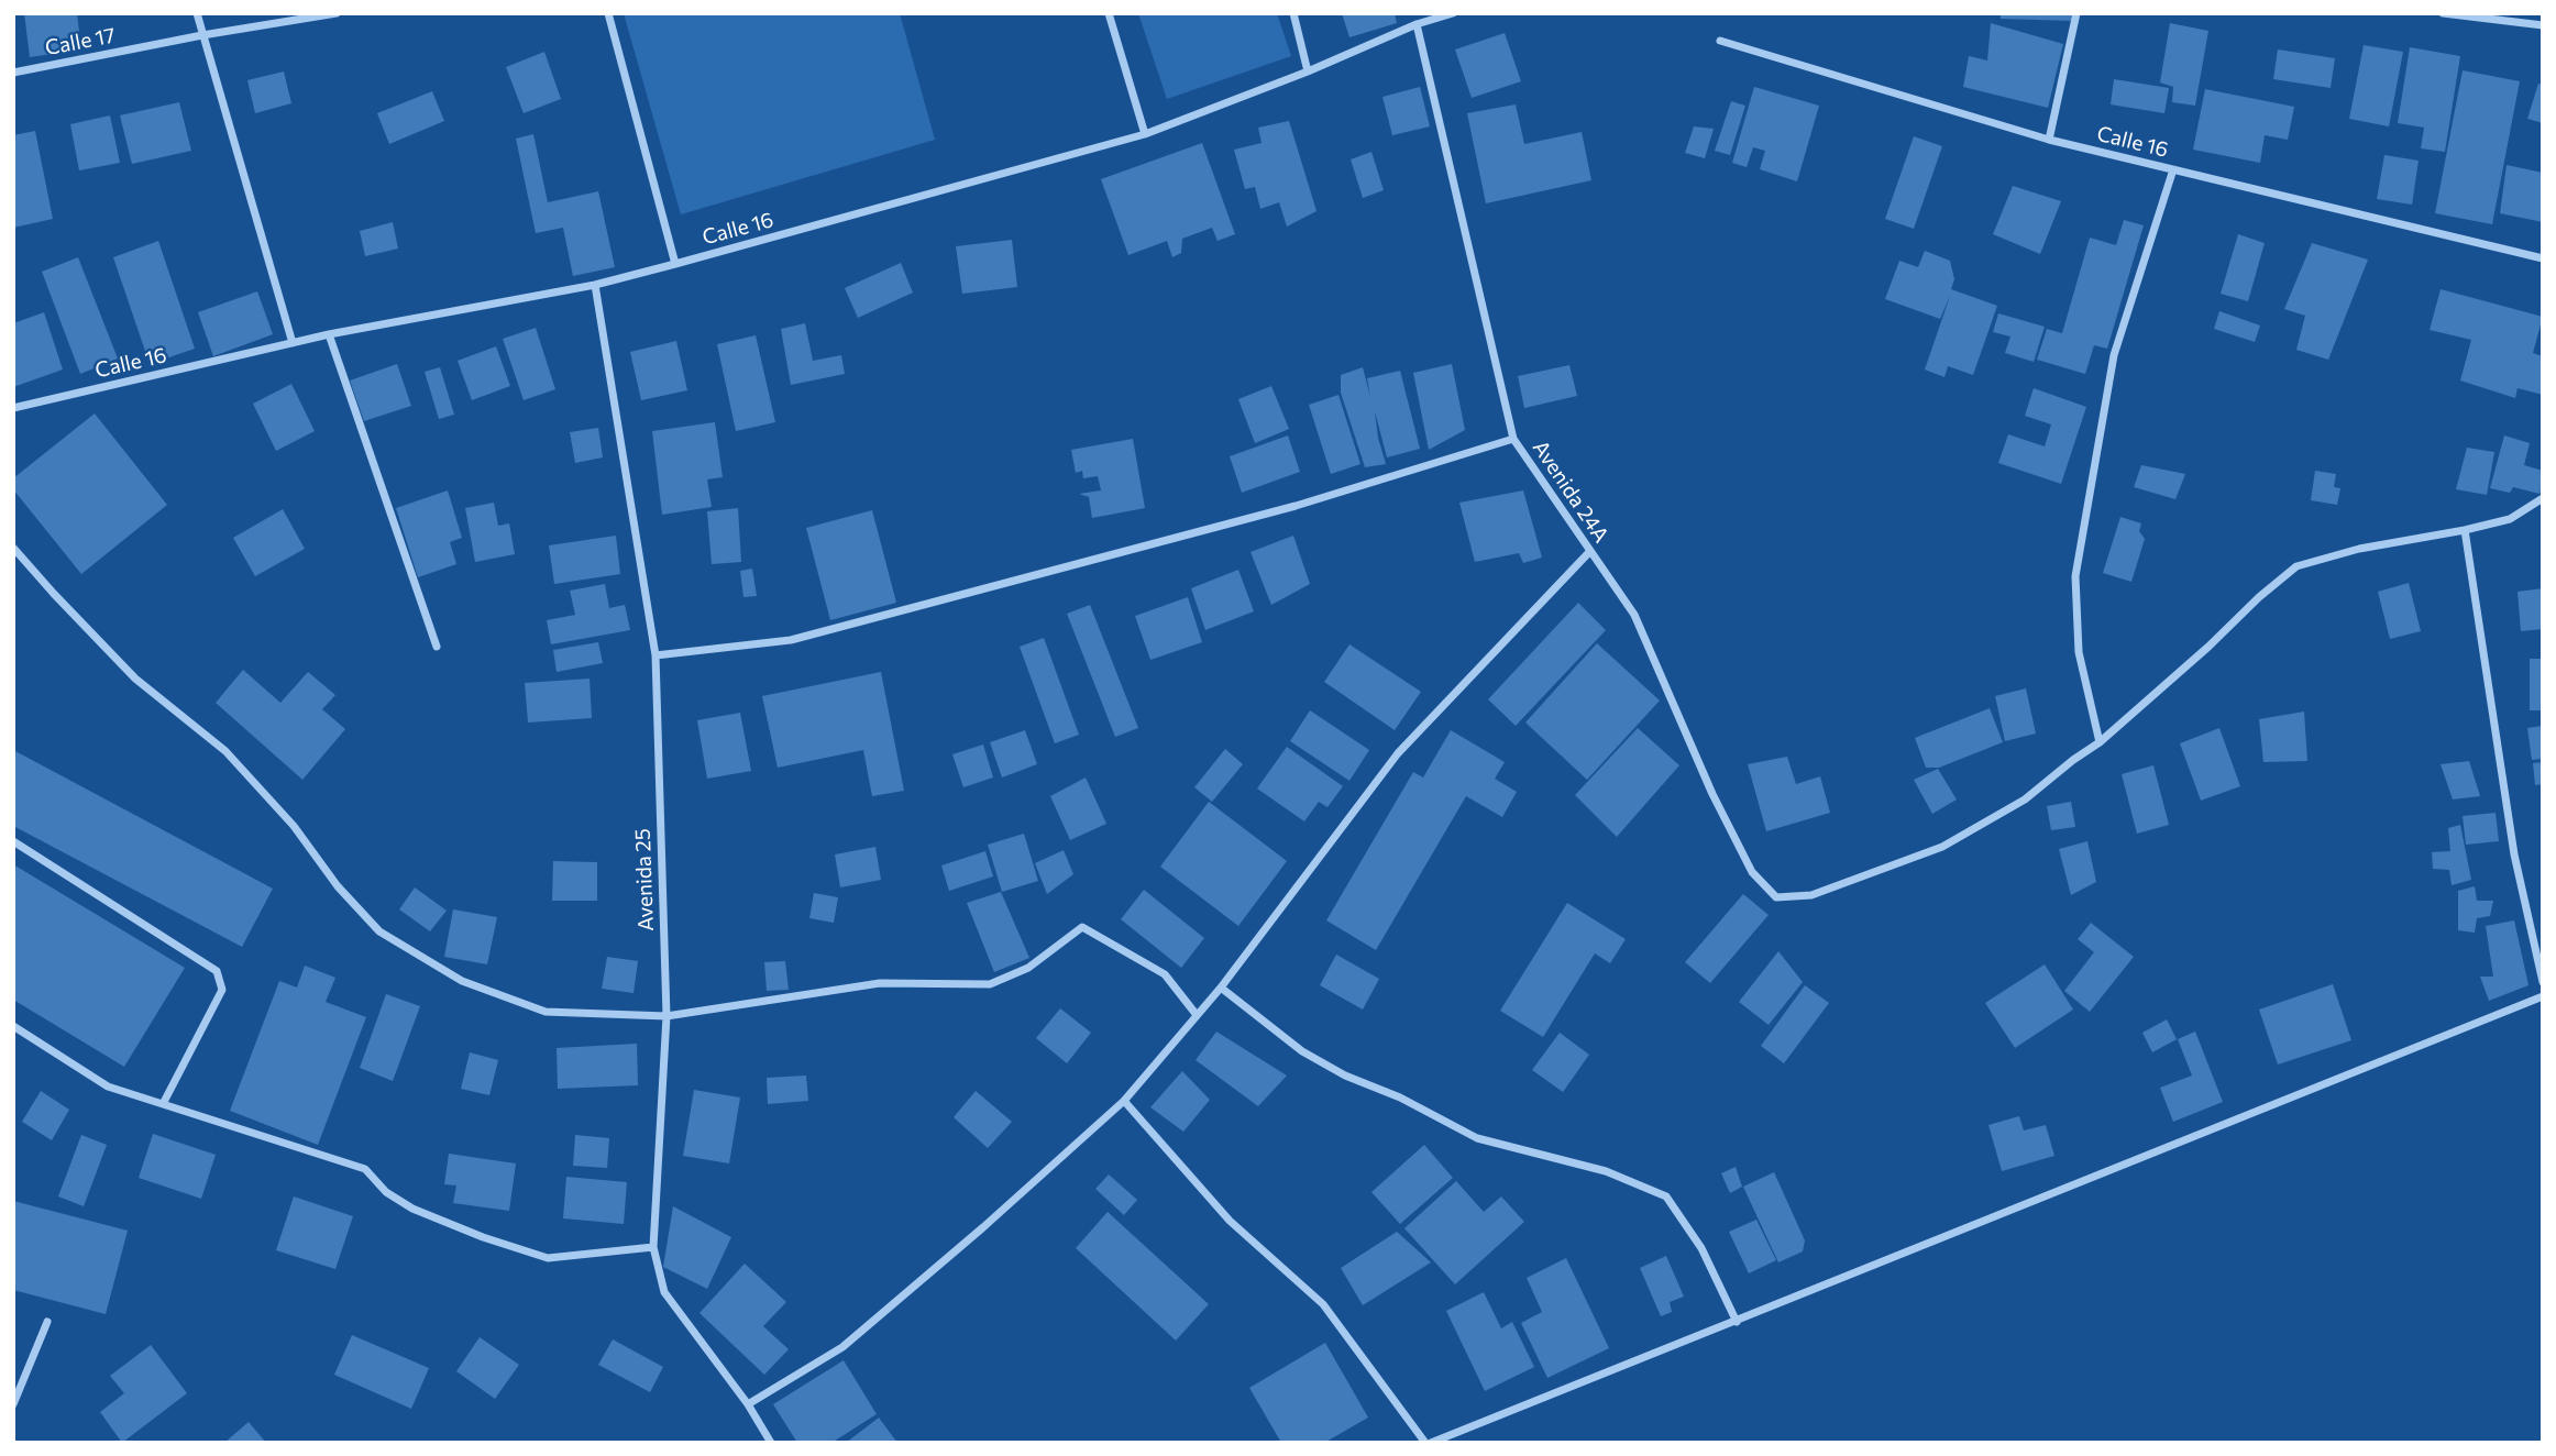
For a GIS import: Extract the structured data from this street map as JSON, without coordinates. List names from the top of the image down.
{
  "streets": {
    "street": [
      "Calle 17",
      "Calle 16",
      "Avenida 24A",
      "Avenida 25"
    ]
  },
  "crossings": [
    ["Calle 16", "Avenida 24A"],
    ["Calle 16", "Avenida 25"]
  ]
}
